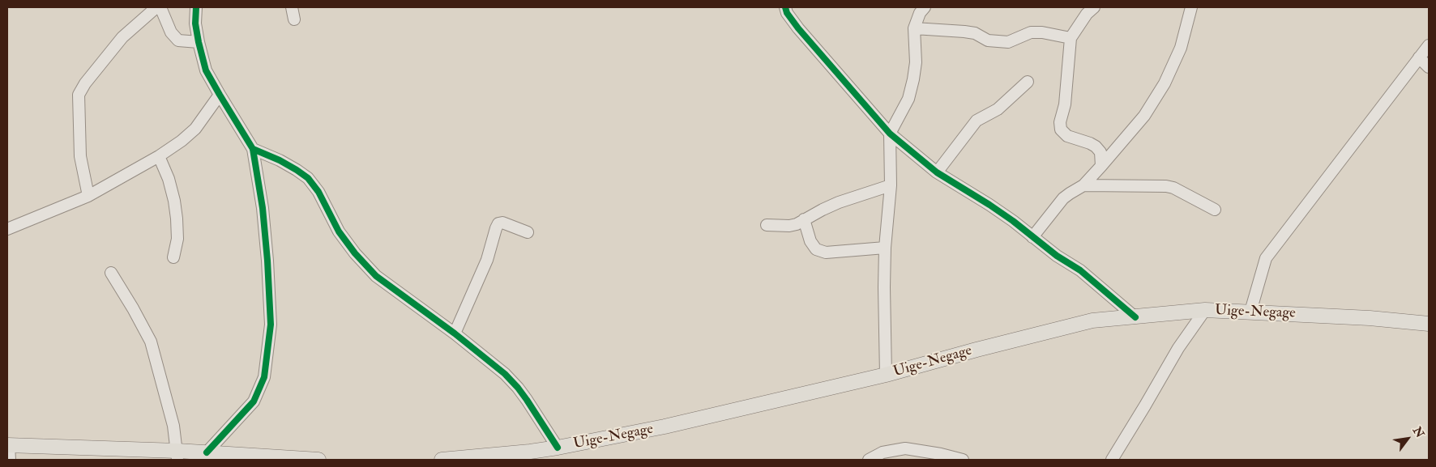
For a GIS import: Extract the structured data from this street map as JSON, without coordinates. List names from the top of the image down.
{
  "streets": {
    "main road": ["Uige-Negage"]
  },
  "north": "top right"
}
